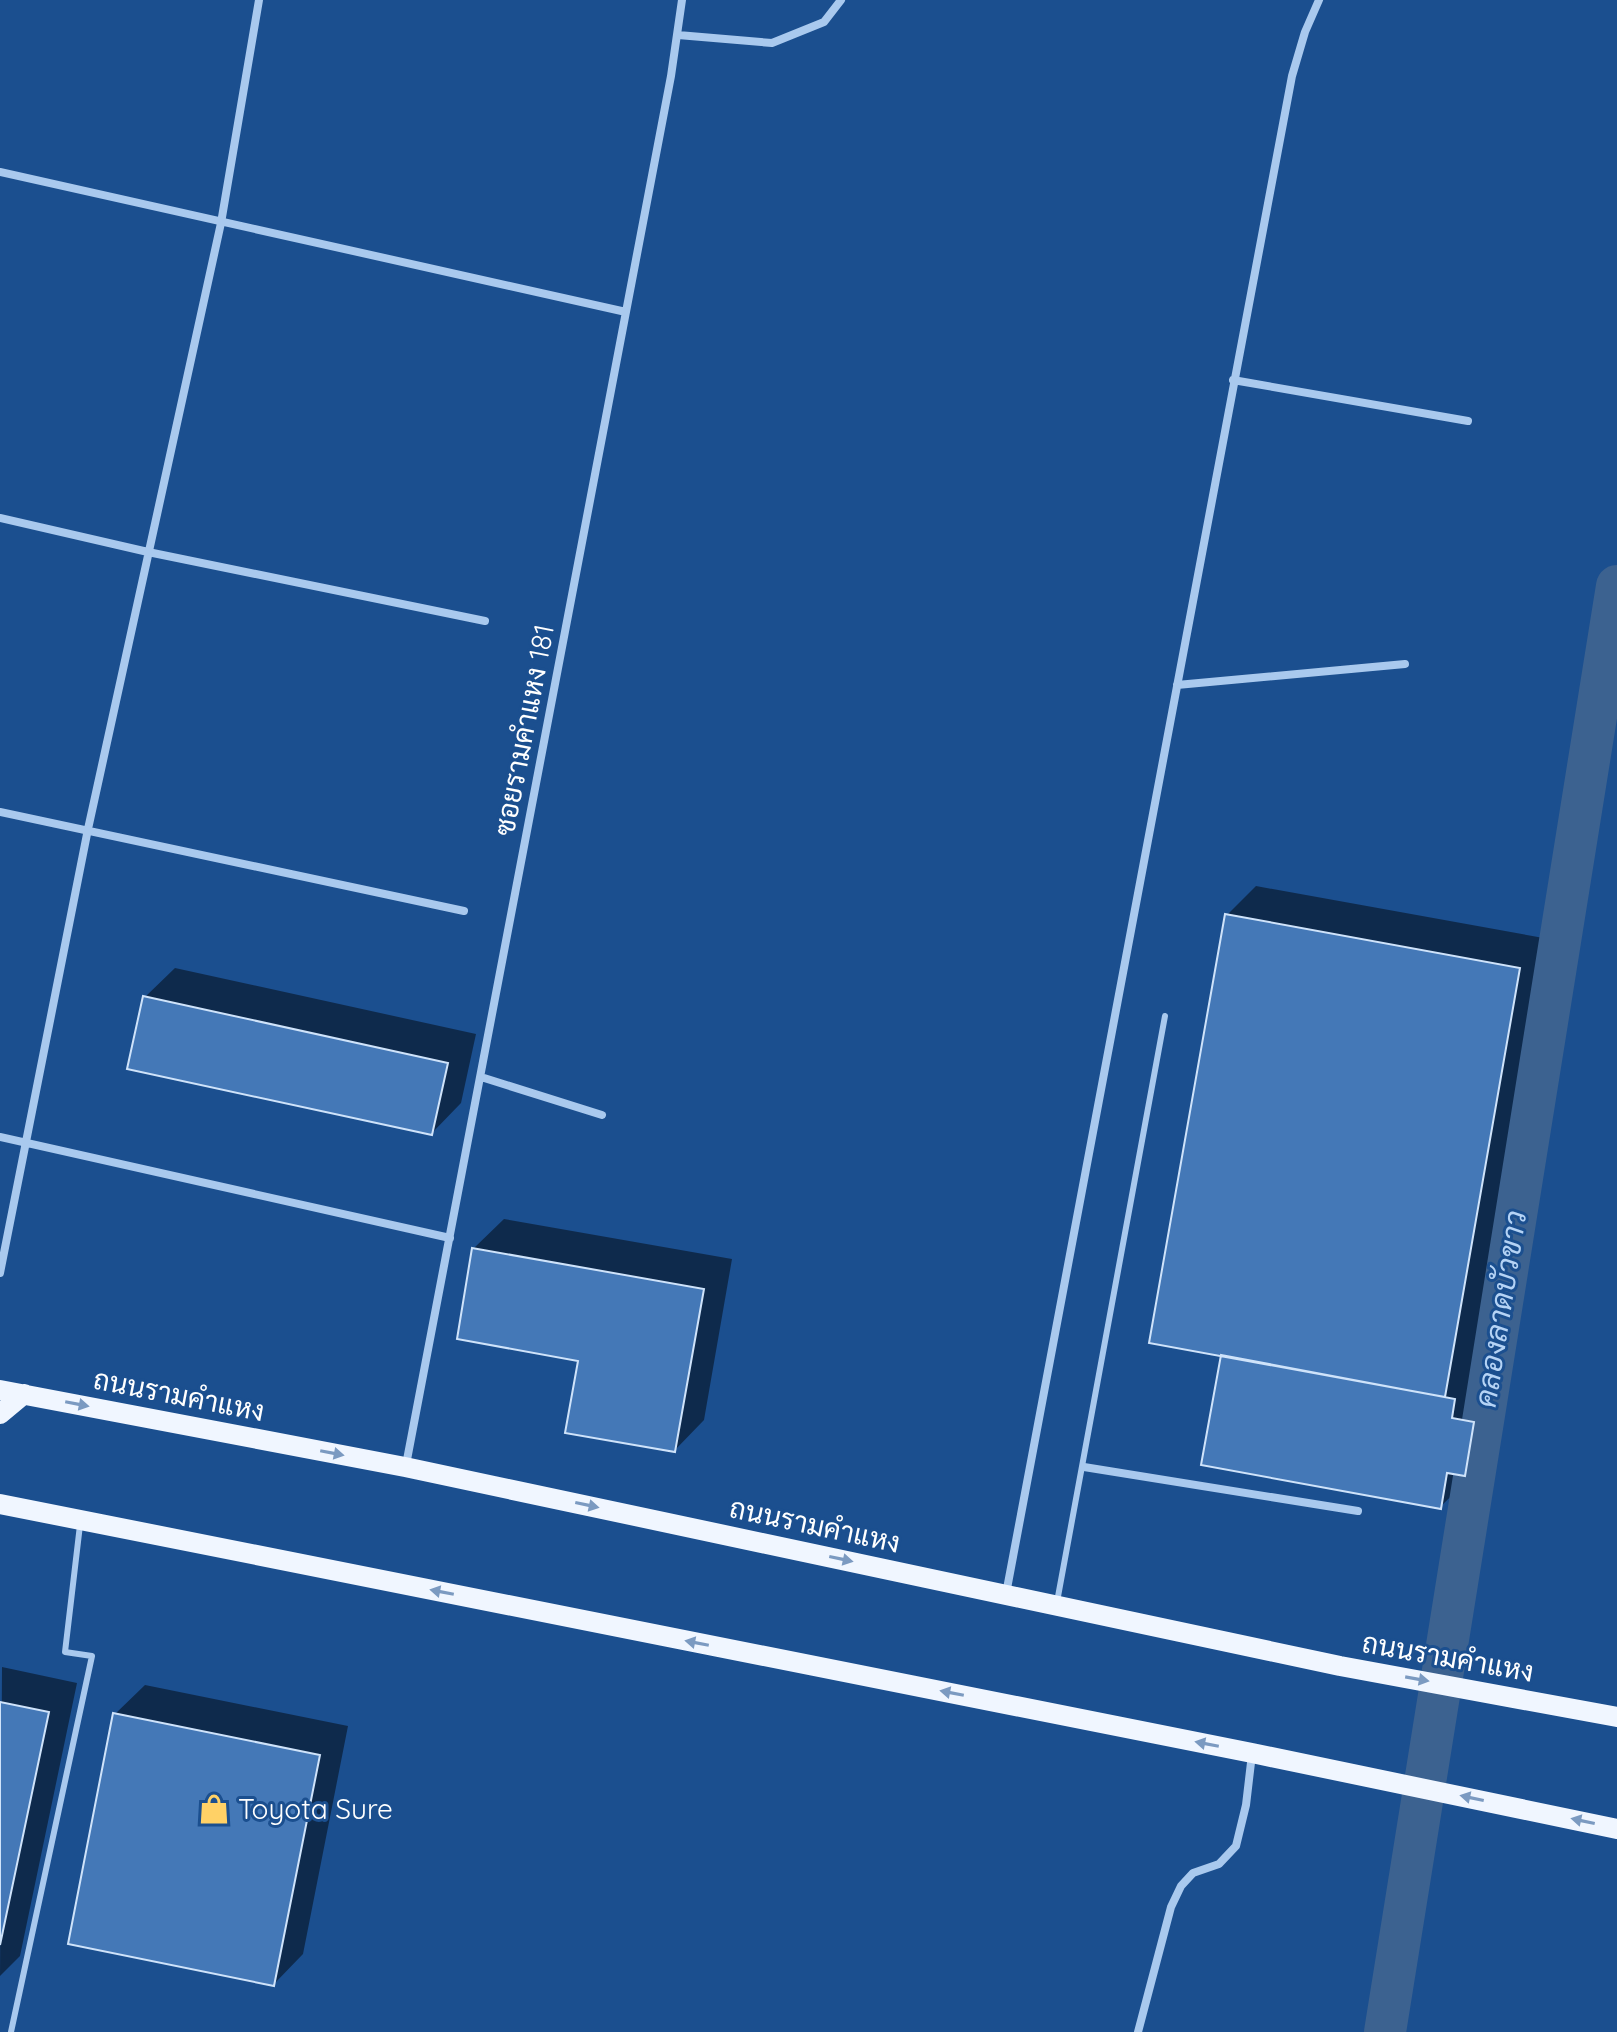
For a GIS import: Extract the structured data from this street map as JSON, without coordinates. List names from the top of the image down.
{
  "streets": {
    "main road": ["ถนนรามคำแหง"],
    "street": ["ซอยรามคำแหง 181"]
  },
  "crossings": [
    ["ซอยรามคำแหง 181", "ถนนรามคำแหง"]
  ],
  "water": ["คลองลาดบัวขาว"],
  "places": {
    "shop": ["Toyota Sure"]
  }
}
